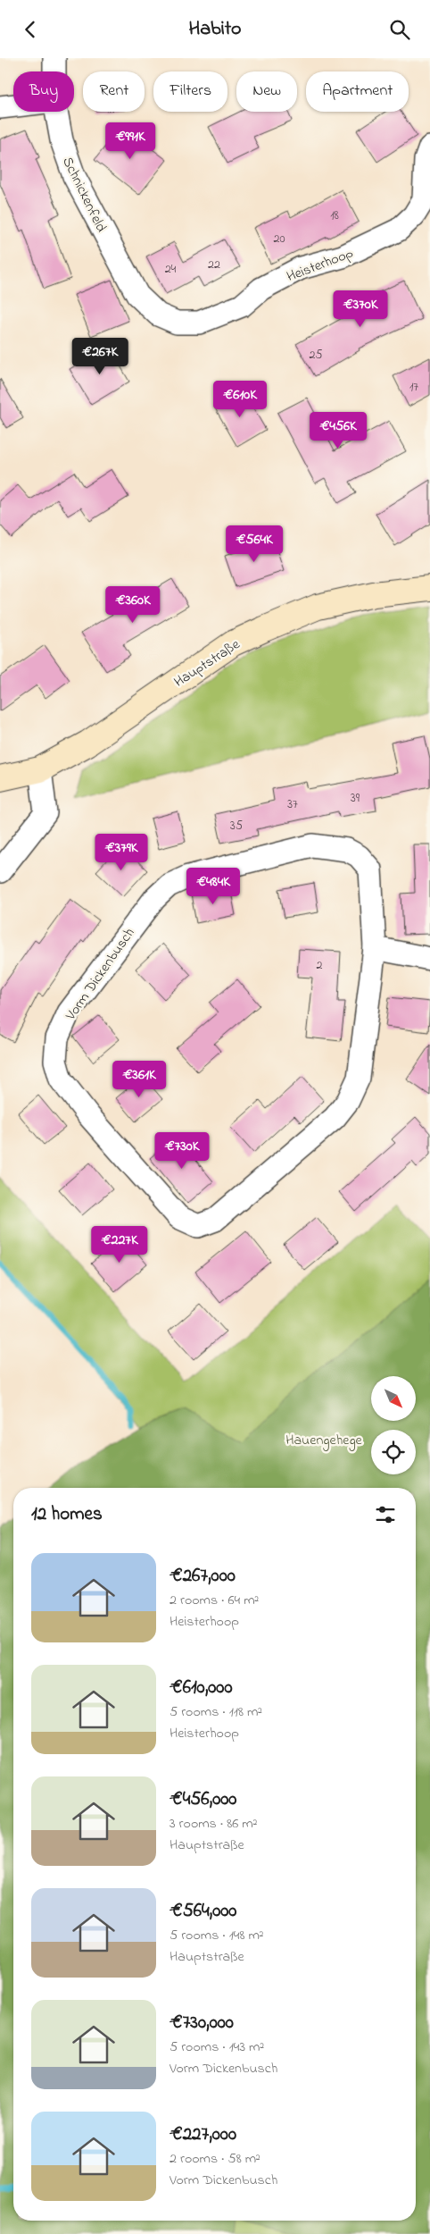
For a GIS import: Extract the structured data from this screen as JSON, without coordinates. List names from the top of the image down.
{
  "streets": {
    "main road": ["Hauptstraße"],
    "street": ["Schnickenfeld", "Heisterhoop", "Vorm Dickenbusch"]
  },
  "crossings": [
    ["Schnickenfeld", "Heisterhoop"]
  ],
  "parks": ["Hauengehege"],
  "house_numbers": [
    "18",
    "20",
    "22",
    "24",
    "25",
    "17",
    "39",
    "37",
    "35",
    "2"
  ],
  "north": "bottom right",
  "page": {
    "header": "Habito",
    "chip": [
      "Buy",
      "Rent",
      "Filters",
      "New",
      "Apartment"
    ],
    "price": [
      "€991K",
      "€370K",
      "€267K",
      "€610K",
      "€456K",
      "€564K",
      "€360K",
      "€379K",
      "€484K",
      "€361K",
      "€730K",
      "€227K"
    ],
    "heading": "12 homes",
    "list": [
      {
        "name": "€267,000",
        "note": "2 rooms · 64 m² · Heisterhoop"
      },
      {
        "name": "€610,000",
        "note": "5 rooms · 118 m² · Heisterhoop"
      },
      {
        "name": "€456,000",
        "note": "3 rooms · 86 m² · Hauptstraße"
      },
      {
        "name": "€564,000",
        "note": "5 rooms · 148 m² · Hauptstraße"
      },
      {
        "name": "€730,000",
        "note": "5 rooms · 143 m² · Vorm Dickenbusch"
      },
      {
        "name": "€227,000",
        "note": "2 rooms · 58 m² · Vorm Dickenbusch"
      }
    ]
  }
}
